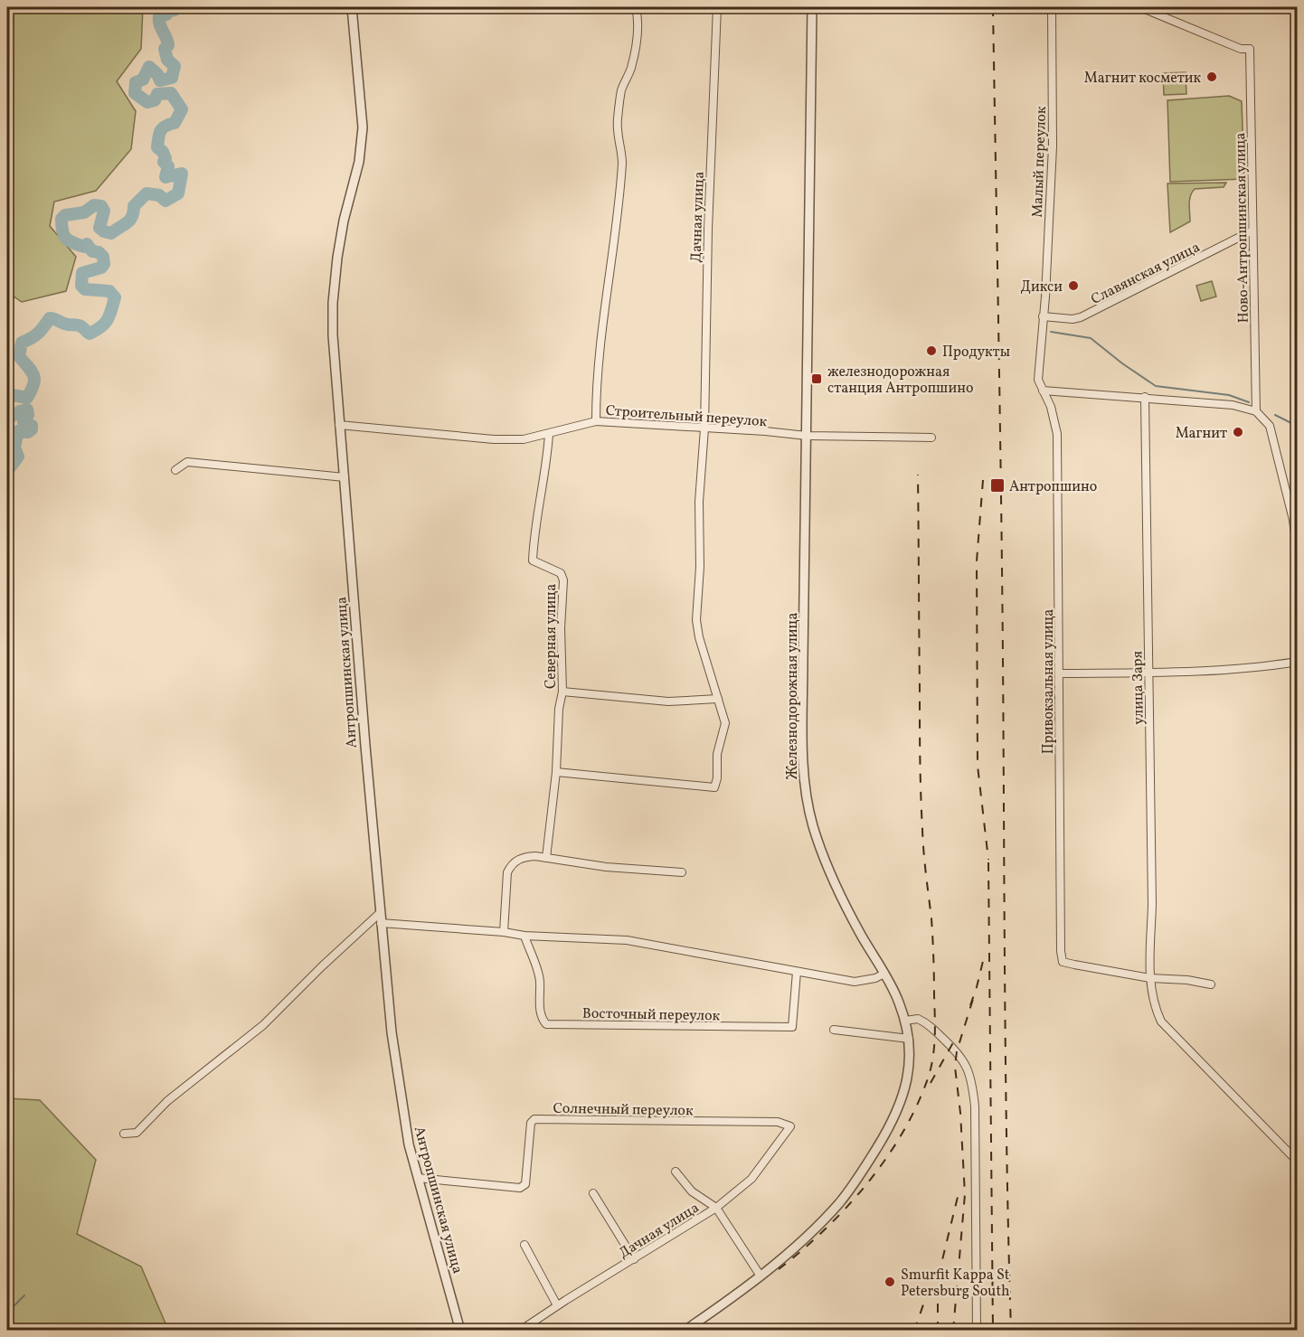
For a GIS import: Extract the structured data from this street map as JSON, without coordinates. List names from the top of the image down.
{
  "streets": {
    "street": [
      "Малый переулок",
      "Дачная улица",
      "Ново-Антропшинская улица",
      "Славянская улица",
      "Строительный переулок",
      "Северная улица",
      "Антропшинская улица",
      "Привокзальная улица",
      "улица Заря",
      "Железнодорожная улица",
      "Восточный переулок",
      "Солнечный переулок"
    ]
  },
  "crossings": [
    ["Малый переулок", "Славянская улица"],
    ["Малый переулок", "Привокзальная улица"],
    ["Дачная улица", "Строительный переулок"],
    ["Дачная улица", "Солнечный переулок"],
    ["Ново-Антропшинская улица", "Славянская улица"],
    ["Славянская улица", "Привокзальная улица"],
    ["Строительный переулок", "Северная улица"],
    ["Строительный переулок", "Антропшинская улица"],
    ["Строительный переулок", "Железнодорожная улица"],
    ["Антропшинская улица", "Солнечный переулок"],
    ["Привокзальная улица", "улица Заря"]
  ],
  "places": {
    "other": [
      "Магнит косметик",
      "Дикси",
      "Продукты",
      "Магнит",
      "Smurfit Kappa St Petersburg South"
    ],
    "transit": ["железнодорожная станция Антропшино", "Антропшино"]
  }
}
